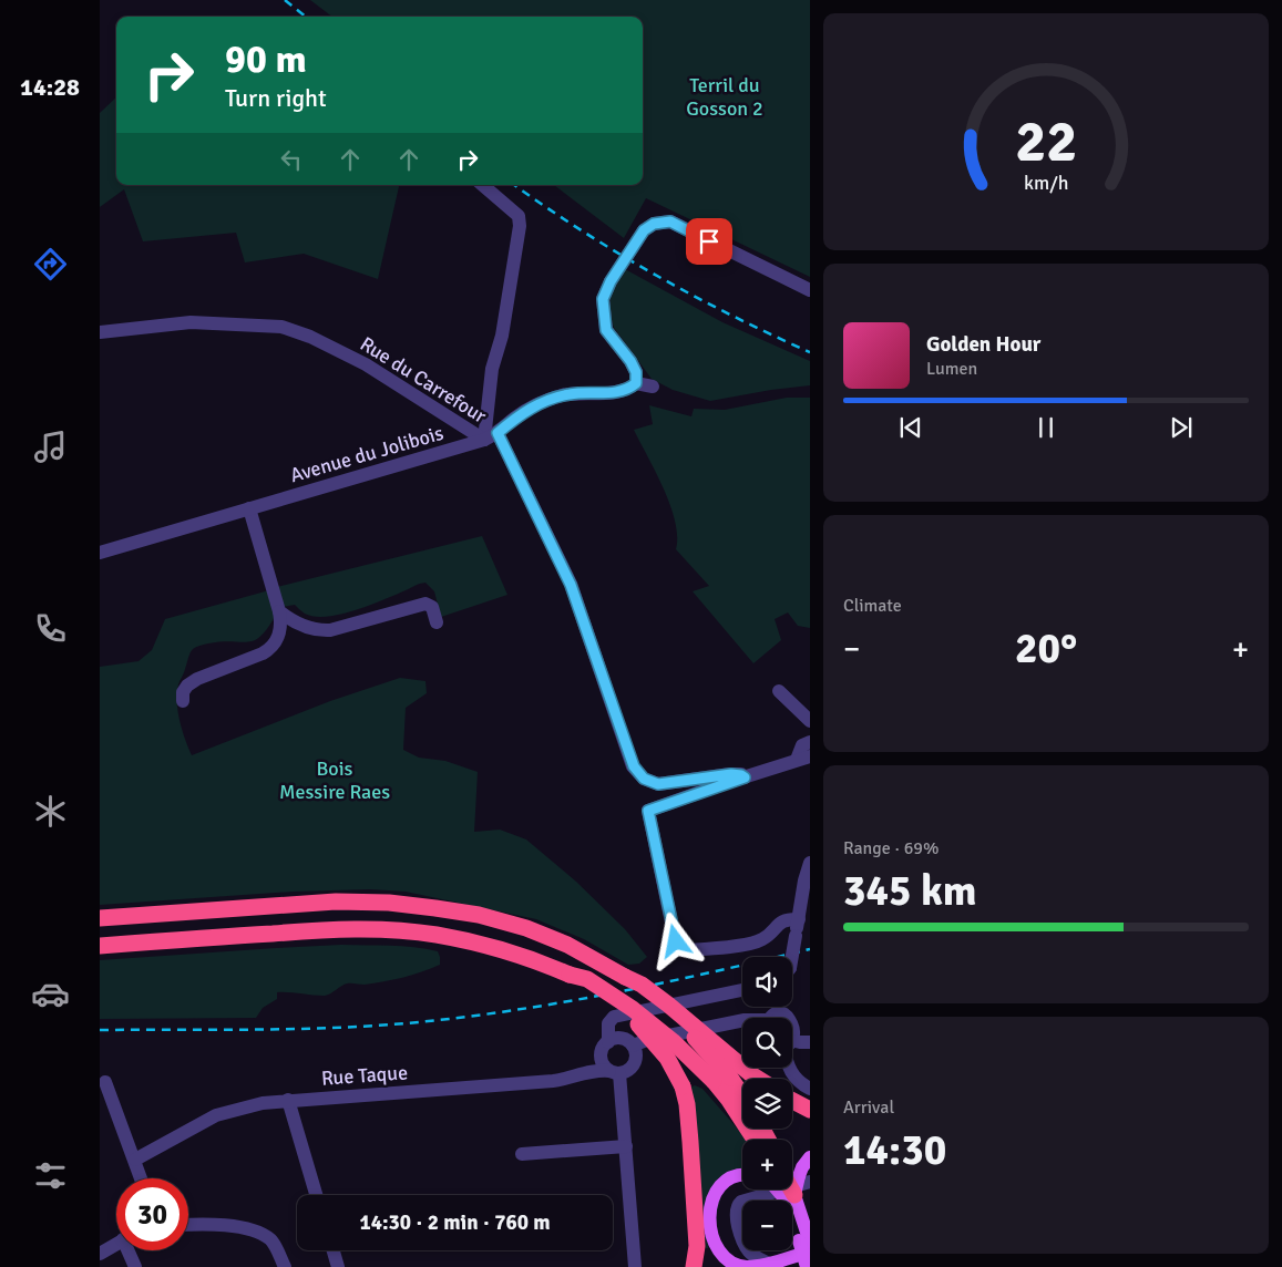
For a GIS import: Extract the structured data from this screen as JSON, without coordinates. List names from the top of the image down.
{
  "streets": {
    "street": ["Rue du Carrefour", "Avenue du Jolibois", "Rue Taque"]
  },
  "crossings": [
    ["Rue du Carrefour", "Avenue du Jolibois"]
  ],
  "parks": ["Terril du Gosson 2", "Bois Messire Raes"],
  "page": {
    "tabs": "14:28",
    "turn": ["90 m", "Turn right"],
    "song": ["Golden Hour", "Lumen"],
    "tile": [
      "Climate",
      ["Range · 69%", "345 km"],
      ["Arrival", "14:30"]
    ],
    "heat": ["−", "20°", "+"],
    "map_buttons": ["+", "−"],
    "limit": "30",
    "trip": "14:30 · 2 min · 760 m",
    "gauge": ["22", "km/h"]
  }
}
